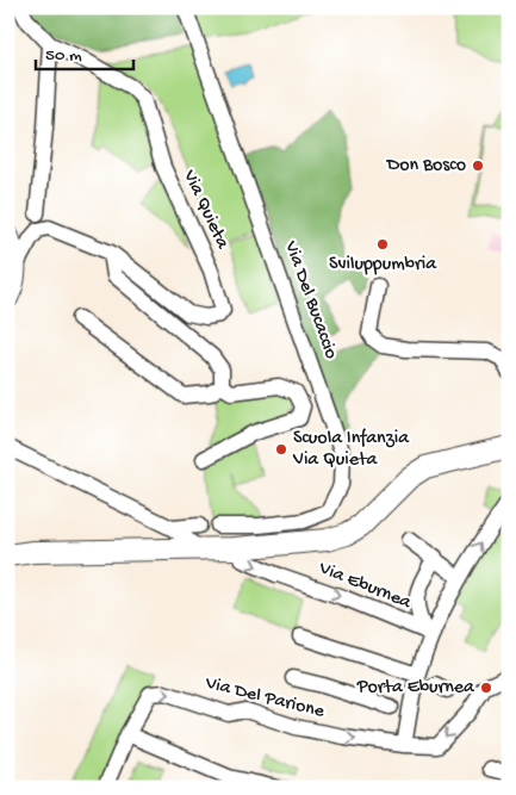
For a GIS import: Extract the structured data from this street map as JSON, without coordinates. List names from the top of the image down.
{
  "streets": {
    "street": [
      "Via Quieta",
      "Via Del Bucaccio",
      "Via Eburnea",
      "Via Del Parione"
    ]
  },
  "places": [
    "Don Bosco",
    "Sviluppumbria",
    "Scuola Infanzia Via Quieta",
    "Porta Eburnea"
  ],
  "scale_bar": "50 m"
}
